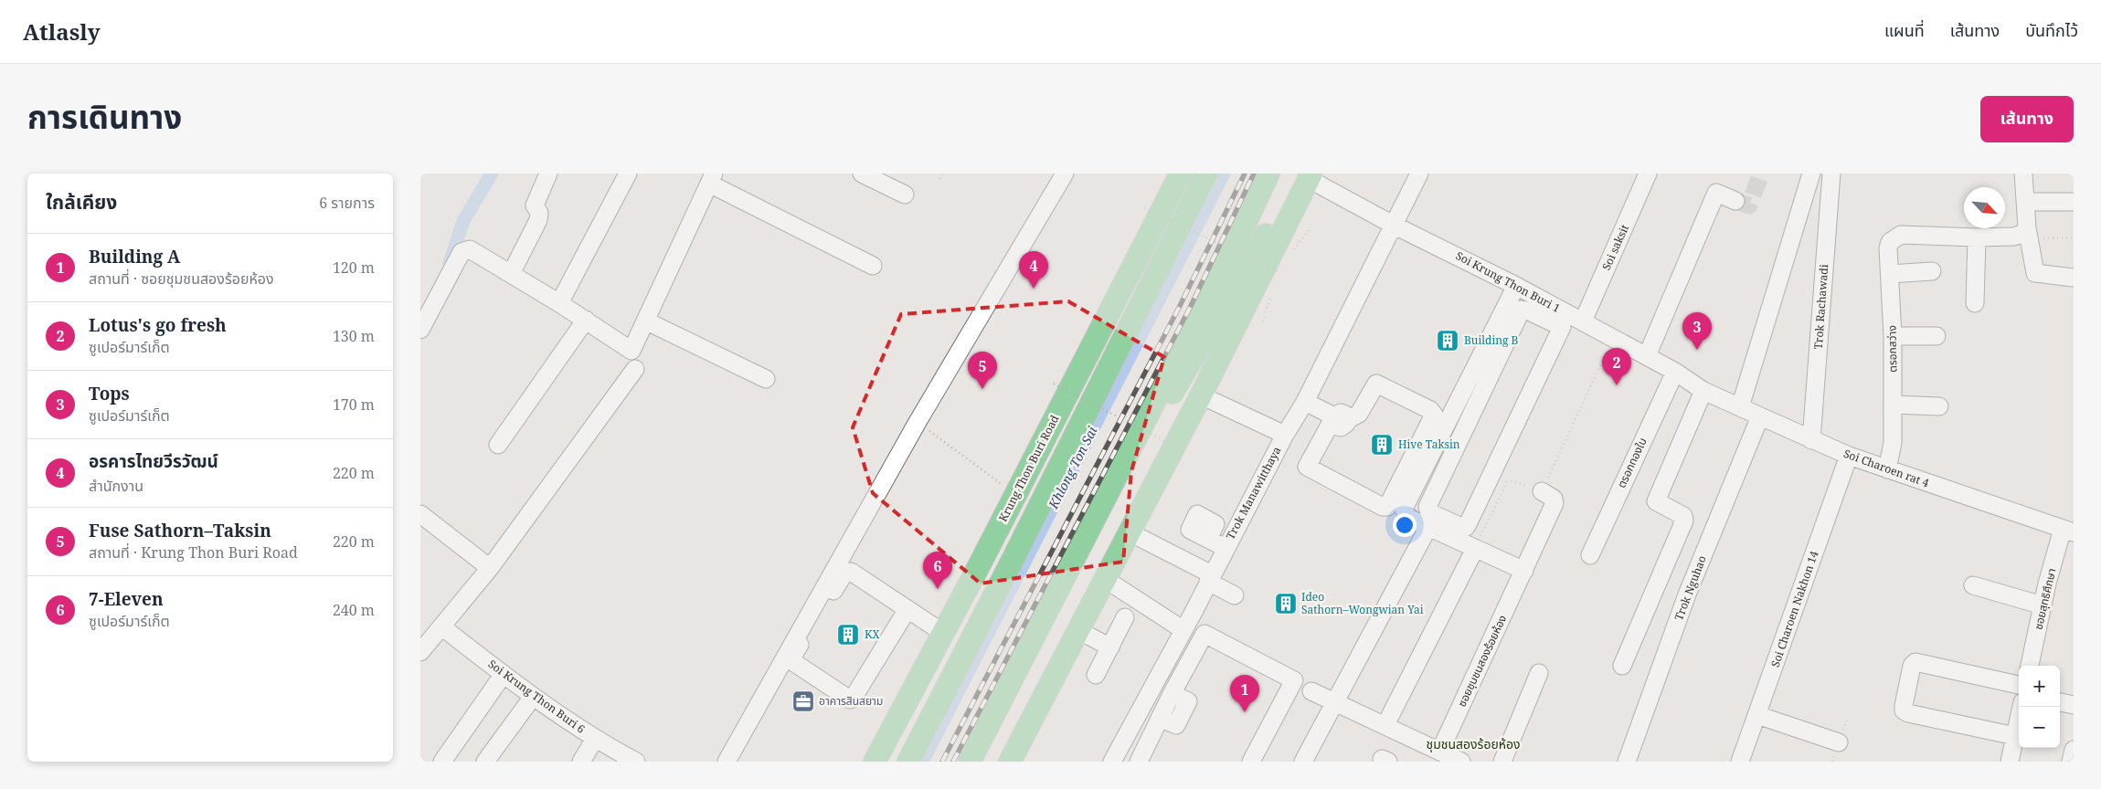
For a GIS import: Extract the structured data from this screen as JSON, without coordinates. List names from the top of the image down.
{
  "streets": {
    "main road": ["Krung Thon Buri Road"],
    "street": [
      "Soi saksit",
      "Soi Krung Thon Buri 1",
      "Trok Rachawadi",
      "ตรอกสว่าง",
      "ตรอกทองใบ",
      "Soi Charoen rat 4",
      "Trok Manawitthaya",
      "Trok Nguhao",
      "ซอยสุทธิศึกษา",
      "Soi Charoen Nakhon 14",
      "ซอยชุมชนสองร้อยห้อง",
      "Soi Krung Thon Buri 6"
    ]
  },
  "crossings": [
    ["Soi saksit", "Soi Krung Thon Buri 1"],
    ["Soi Krung Thon Buri 1", "ตรอกทองใบ"],
    ["Soi Krung Thon Buri 1", "Soi Charoen rat 4"],
    ["Soi Krung Thon Buri 1", "Trok Manawitthaya"],
    ["Trok Rachawadi", "Soi Charoen rat 4"],
    ["ตรอกสว่าง", "Soi Charoen rat 4"],
    ["Soi Charoen rat 4", "Trok Nguhao"],
    ["Soi Charoen rat 4", "ซอยสุทธิศึกษา"],
    ["Soi Charoen rat 4", "Soi Charoen Nakhon 14"]
  ],
  "districts": ["ชุมชนสองร้อยห้อง"],
  "water": ["Khlong Ton Sai"],
  "places": {
    "building": [
      "Building B",
      "Hive Taksin",
      "Ideo Sathorn–Wongwian Yai",
      "KX"
    ],
    "office": ["อาคารสินสยาม"]
  },
  "north": "bottom right",
  "page": {
    "header": "Atlasly",
    "nav": ["แผนที่", "เส้นทาง", "บันทึกไว้"],
    "title": "การเดินทาง",
    "buttons": "เส้นทาง",
    "heading": ["ใกล้เคียง", "6 รายการ"],
    "list": [
      {
        "mark": "1",
        "name": "Building A",
        "note": "สถานที่ · ซอยชุมชนสองร้อยห้อง",
        "value": "120 m"
      },
      {
        "mark": "2",
        "name": "Lotus's go fresh",
        "note": "ซูเปอร์มาร์เก็ต",
        "value": "130 m"
      },
      {
        "mark": "3",
        "name": "Tops",
        "note": "ซูเปอร์มาร์เก็ต",
        "value": "170 m"
      },
      {
        "mark": "4",
        "name": "อรคารไทยวีรวัฒน์",
        "note": "สำนักงาน",
        "value": "220 m"
      },
      {
        "mark": "5",
        "name": "Fuse Sathorn–Taksin",
        "note": "สถานที่ · Krung Thon Buri Road",
        "value": "220 m"
      },
      {
        "mark": "6",
        "name": "7-Eleven",
        "note": "ซูเปอร์มาร์เก็ต",
        "value": "240 m"
      }
    ],
    "pins": [
      "4",
      "3",
      "2",
      "5",
      "6",
      "1"
    ],
    "map_buttons": ["+", "−"]
  }
}
